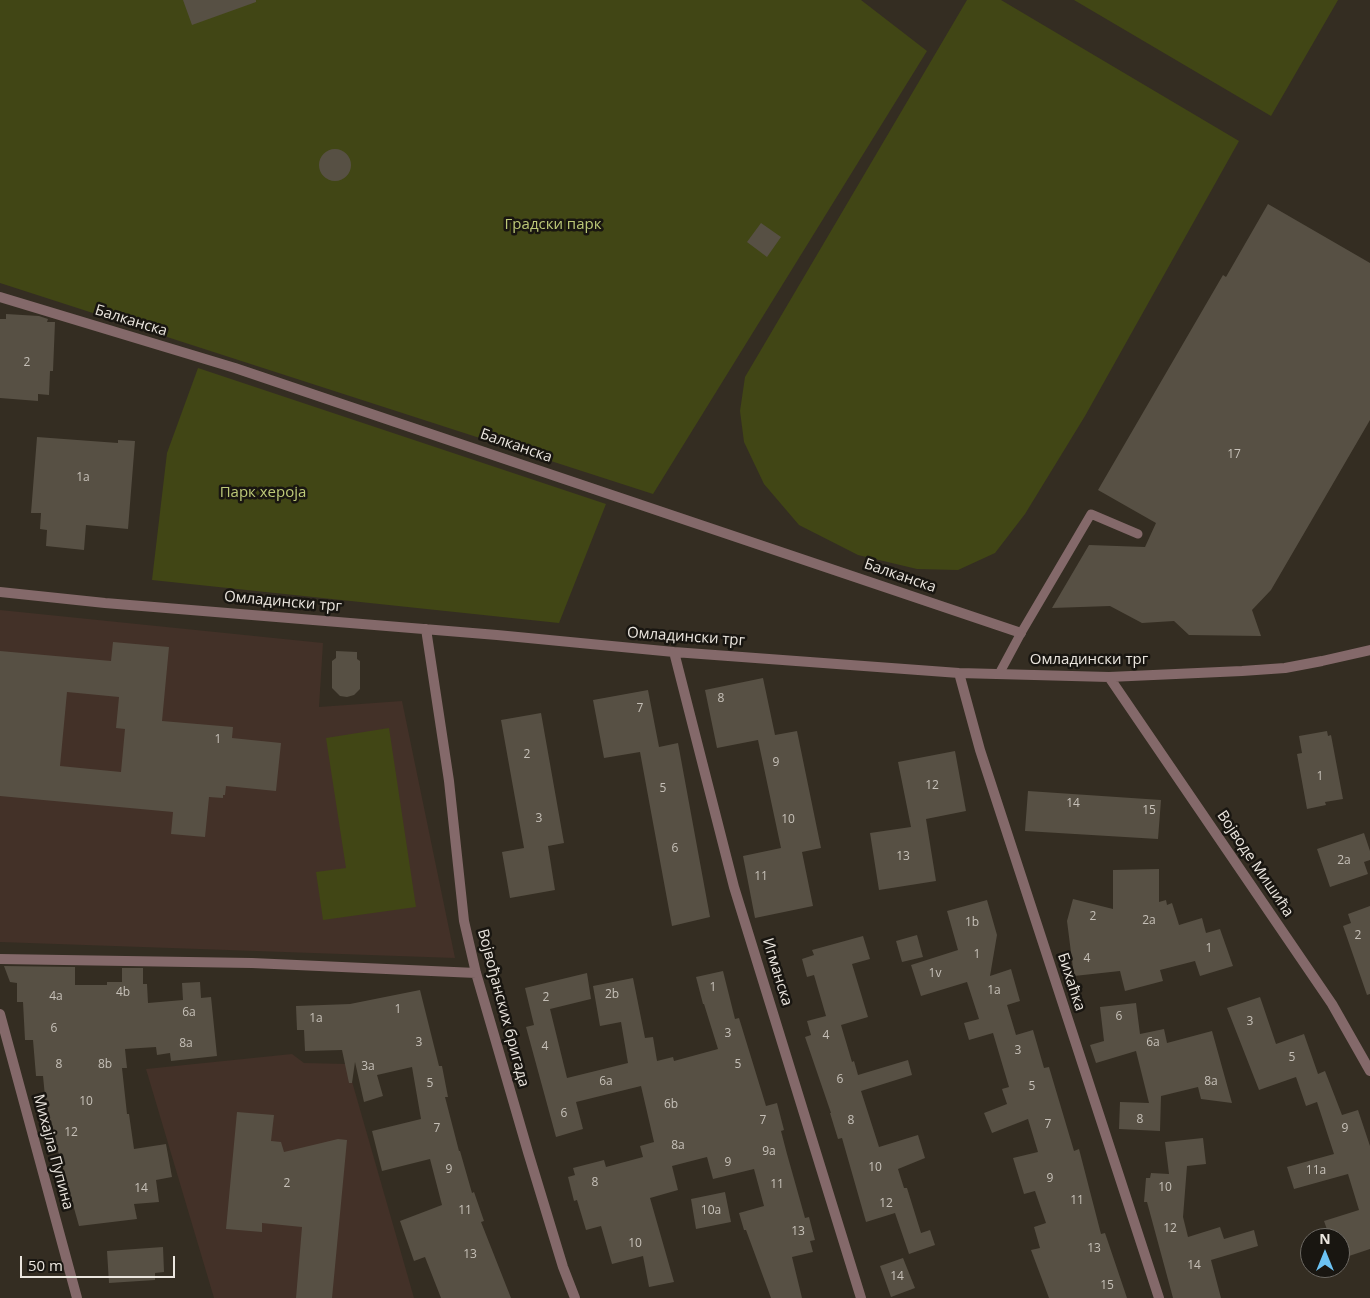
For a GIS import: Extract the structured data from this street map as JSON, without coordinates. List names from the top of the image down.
{
  "streets": {
    "street": [
      "Балканска",
      "Омладински трг",
      "Војводе Мишића",
      "Игманска",
      "Бихаћка",
      "Војвођанских бригада",
      "Михајла Пупина"
    ]
  },
  "crossings": [
    ["Омладински трг", "Војводе Мишића"],
    ["Омладински трг", "Игманска"],
    ["Омладински трг", "Бихаћка"],
    ["Омладински трг", "Војвођанских бригада"]
  ],
  "parks": ["Градски парк", "Парк хероја"],
  "house_numbers": [
    "2",
    "17",
    "1a",
    "8",
    "7",
    "1",
    "2",
    "9",
    "1",
    "12",
    "5",
    "14",
    "15",
    "3",
    "10",
    "6",
    "13",
    "2a",
    "11",
    "2",
    "2a",
    "1b",
    "2",
    "1",
    "1",
    "4",
    "1v",
    "1",
    "1a",
    "4b",
    "2b",
    "4a",
    "2",
    "1",
    "6a",
    "6",
    "1a",
    "3",
    "6",
    "3",
    "4",
    "3",
    "6a",
    "8a",
    "4",
    "3",
    "5",
    "8",
    "8b",
    "5",
    "3a",
    "6",
    "6a",
    "8a",
    "5",
    "5",
    "10",
    "6b",
    "6",
    "8",
    "7",
    "8",
    "7",
    "7",
    "9",
    "12",
    "8a",
    "9a",
    "9",
    "10",
    "9",
    "11a",
    "9",
    "8",
    "2",
    "11",
    "10",
    "14",
    "11",
    "12",
    "11",
    "10a",
    "12",
    "13",
    "10",
    "13",
    "13",
    "14",
    "14",
    "15"
  ],
  "scale_bar": "50 m",
  "north": "top"
}
